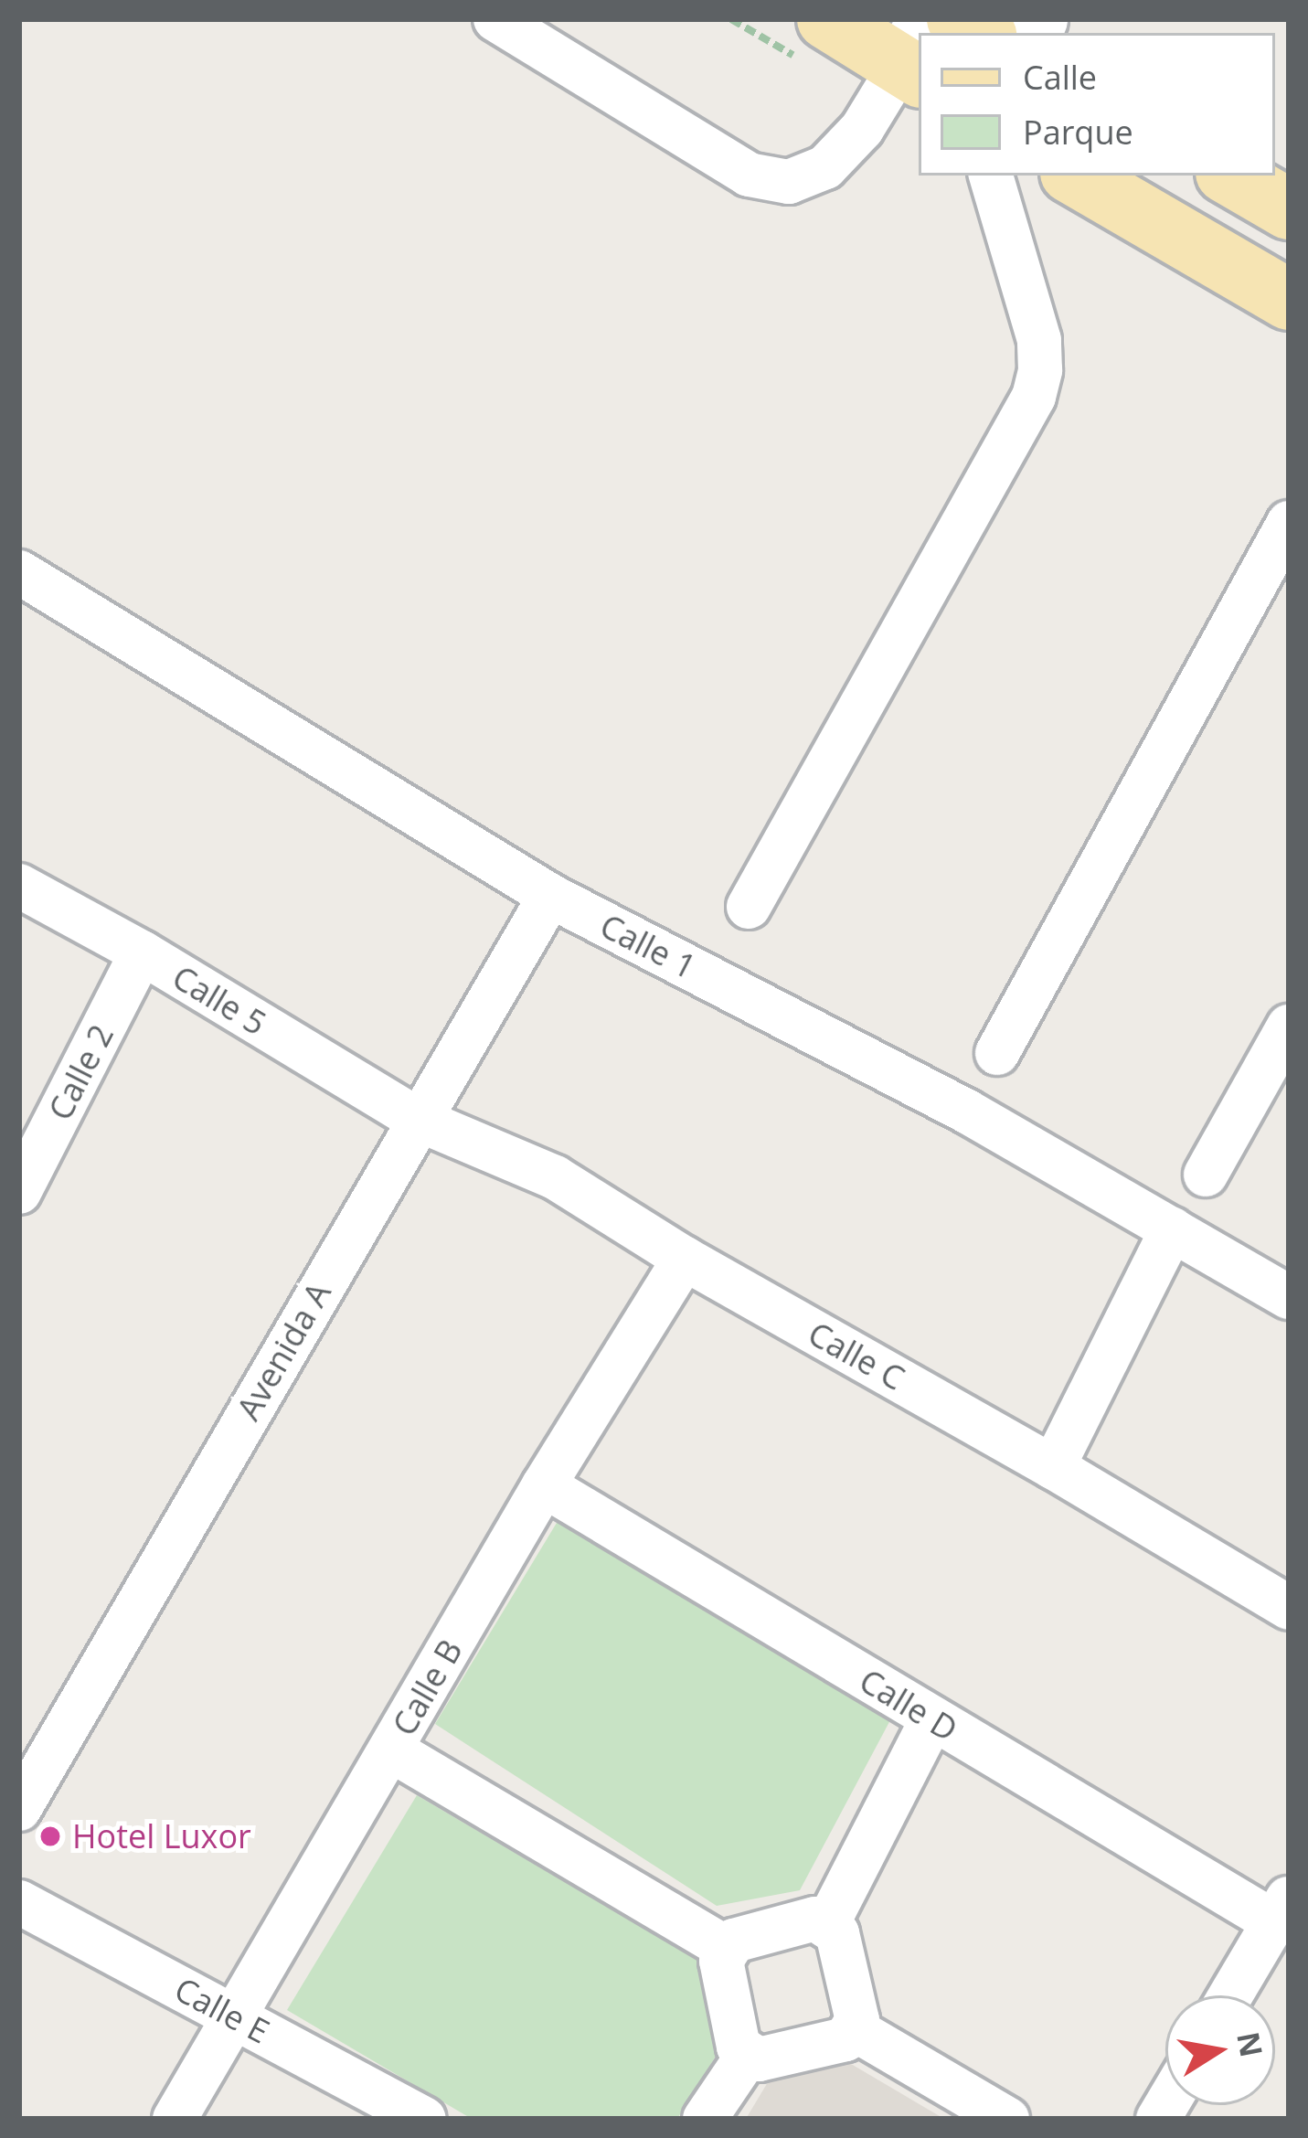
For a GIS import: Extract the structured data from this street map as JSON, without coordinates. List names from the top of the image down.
{
  "streets": {
    "street": [
      "Calle 1",
      "Calle 5",
      "Calle 2",
      "Avenida A",
      "Calle C",
      "Calle B",
      "Calle D",
      "Calle E"
    ]
  },
  "crossings": [
    ["Calle 1", "Avenida A"],
    ["Calle 5", "Calle 2"],
    ["Calle 5", "Avenida A"],
    ["Calle 5", "Calle C"],
    ["Avenida A", "Calle C"],
    ["Calle C", "Calle B"],
    ["Calle B", "Calle D"],
    ["Calle B", "Calle E"]
  ],
  "places": ["Hotel Luxor"],
  "legend": ["Calle", "Parque"],
  "north": "right"
}
